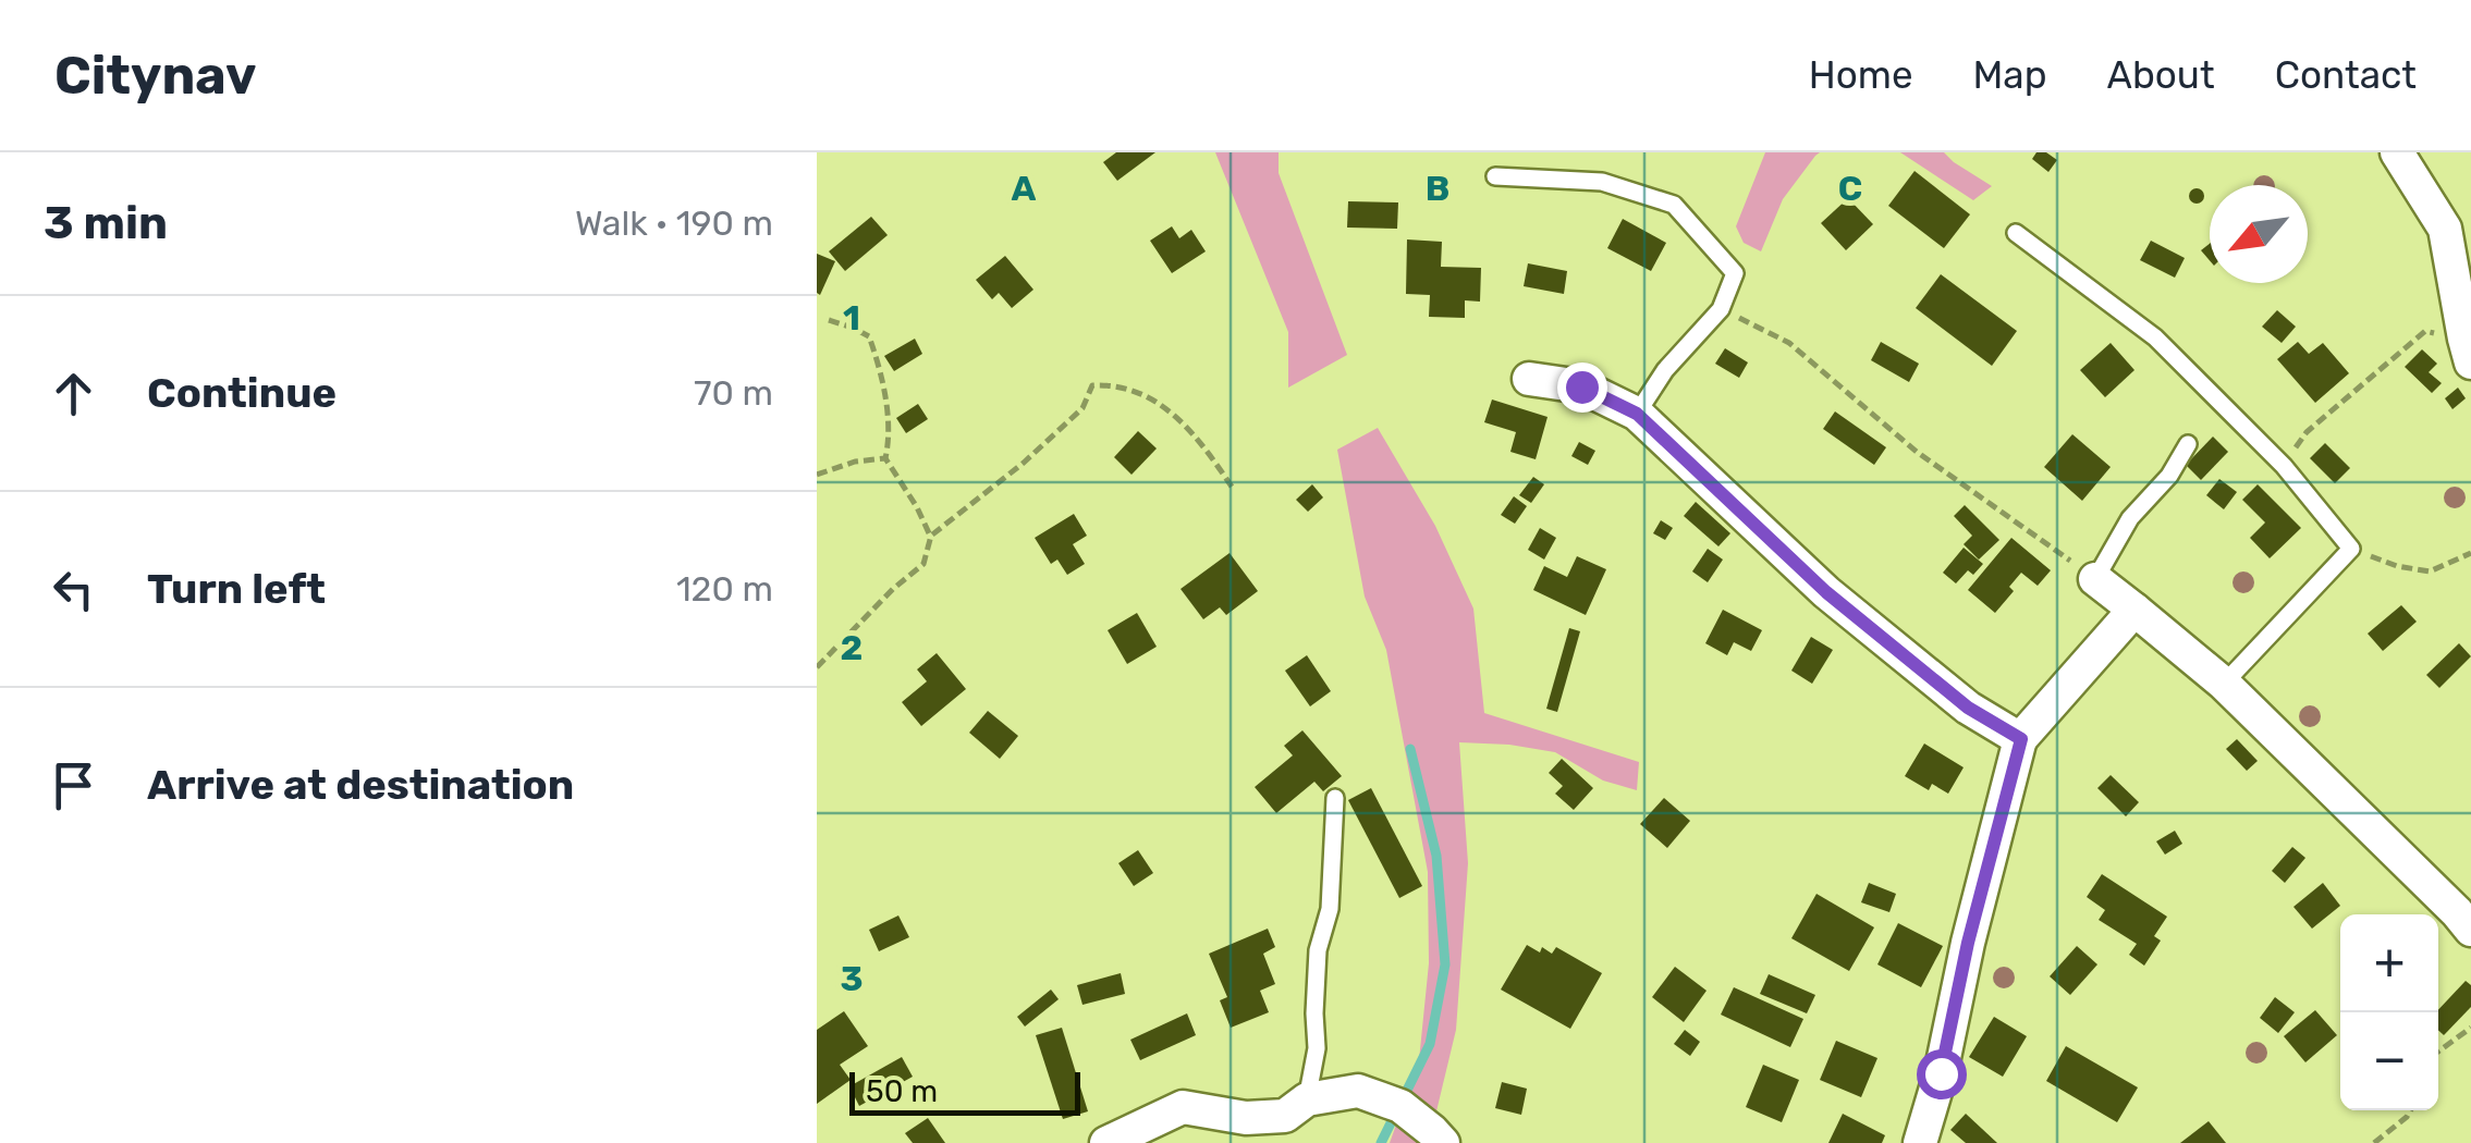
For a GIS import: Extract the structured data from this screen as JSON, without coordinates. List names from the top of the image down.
{
  "scale_bar": "50 m",
  "north": "bottom left",
  "page": {
    "header": "Citynav",
    "nav": [
      "Home",
      "Map",
      "About",
      "Contact"
    ],
    "heading": ["3 min", "Walk · 190 m"],
    "list": [
      ["Continue", "70 m"],
      ["Turn left", "120 m"],
      "Arrive at destination"
    ],
    "map_buttons": ["+", "−"],
    "scale": "50 m"
  },
  "grid": {
    "columns": ["A", "B", "C"],
    "rows": ["1", "2", "3"]
  }
}
